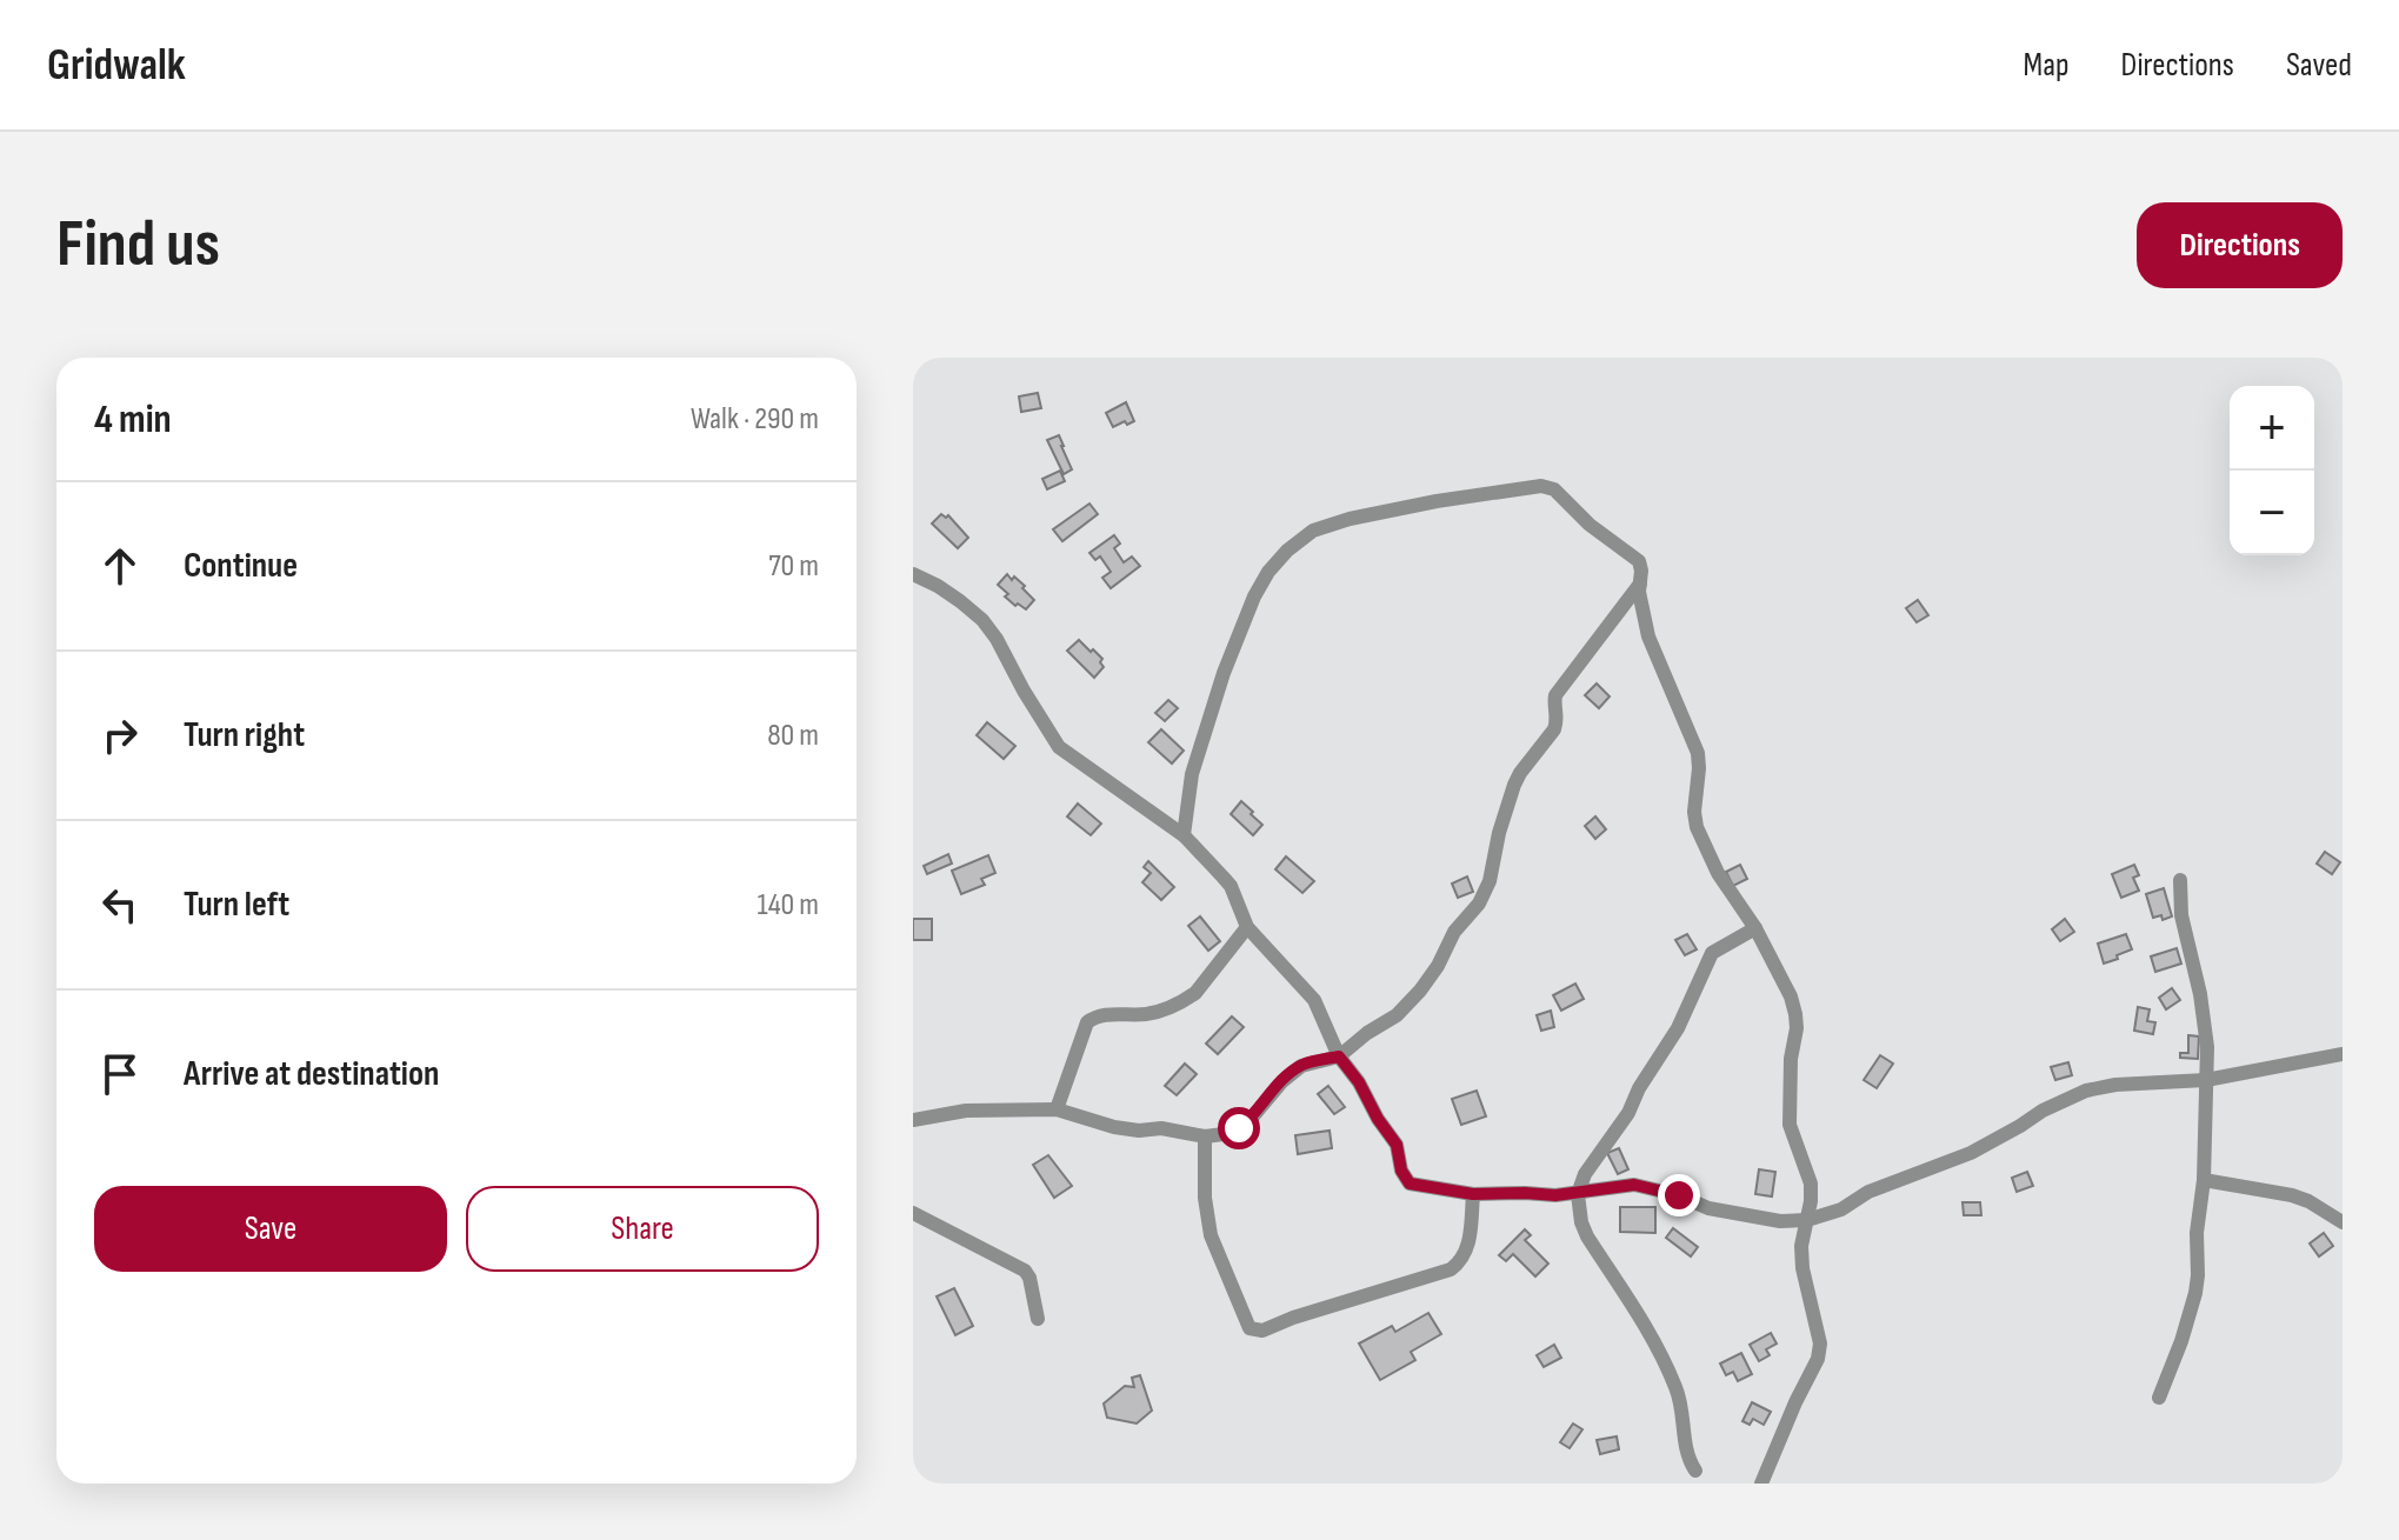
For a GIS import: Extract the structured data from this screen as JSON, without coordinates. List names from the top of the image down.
{
  "page": {
    "header": "Gridwalk",
    "nav": ["Map", "Directions", "Saved"],
    "buttons": [
      "Directions",
      ["Save", "Share"]
    ],
    "title": "Find us",
    "heading": ["4 min", "Walk · 290 m"],
    "map_buttons": ["+", "−"],
    "list": [
      ["Continue", "70 m"],
      ["Turn right", "80 m"],
      ["Turn left", "140 m"],
      "Arrive at destination"
    ]
  }
}
